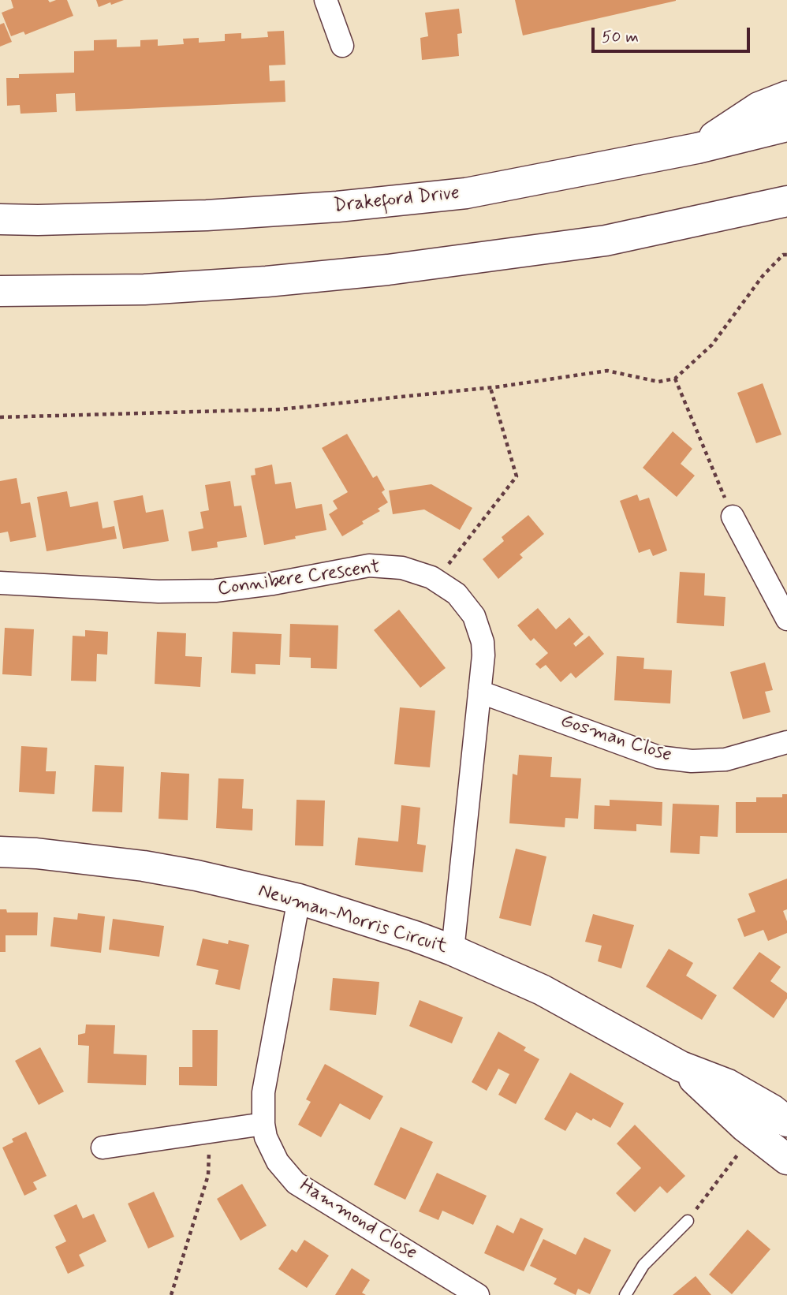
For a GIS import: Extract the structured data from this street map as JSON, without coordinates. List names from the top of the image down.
{
  "streets": {
    "main road": ["Drakeford Drive", "Newman-Morris Circuit"],
    "street": ["Connibere Crescent", "Gosman Close", "Hammond Close"]
  },
  "crossings": [
    ["Connibere Crescent", "Gosman Close"],
    ["Connibere Crescent", "Newman-Morris Circuit"],
    ["Newman-Morris Circuit", "Hammond Close"]
  ],
  "scale_bar": "50 m"
}
